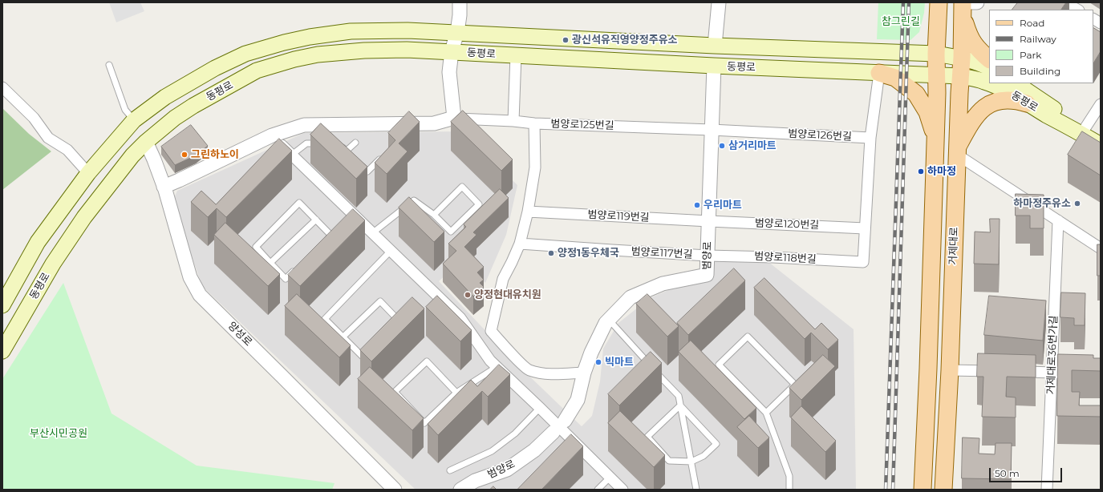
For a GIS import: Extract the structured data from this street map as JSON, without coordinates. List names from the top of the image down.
{
  "streets": {
    "main road": ["동평로", "거제대로"],
    "street": [
      "범양로125번길",
      "범양로126번길",
      "범양로119번길",
      "범양로120번길",
      "범양로117번길",
      "범양로",
      "범양로118번길",
      "양성로",
      "거제대로36번가길"
    ]
  },
  "crossings": [
    ["동평로", "거제대로"],
    ["동평로", "범양로"],
    ["동평로", "양성로"],
    ["범양로125번길", "범양로126번길"],
    ["범양로125번길", "범양로"],
    ["범양로126번길", "범양로"],
    ["범양로119번길", "범양로120번길"],
    ["범양로119번길", "범양로"],
    ["범양로120번길", "범양로"],
    ["범양로120번길", "범양로118번길"],
    ["범양로117번길", "범양로"],
    ["범양로117번길", "범양로118번길"],
    ["범양로", "범양로118번길"]
  ],
  "parks": ["참그린길", "부산시민공원"],
  "places": [
    "광신석유직영양정주유소",
    "삼거리마트",
    "그린하노이",
    "하마정",
    "하마정주유소",
    "우리마트",
    "양정1동우체국",
    "양정현대유치원",
    "빅마트"
  ],
  "legend": [
    "Road",
    "Railway",
    "Park",
    "Building"
  ],
  "scale_bar": "50 m"
}
